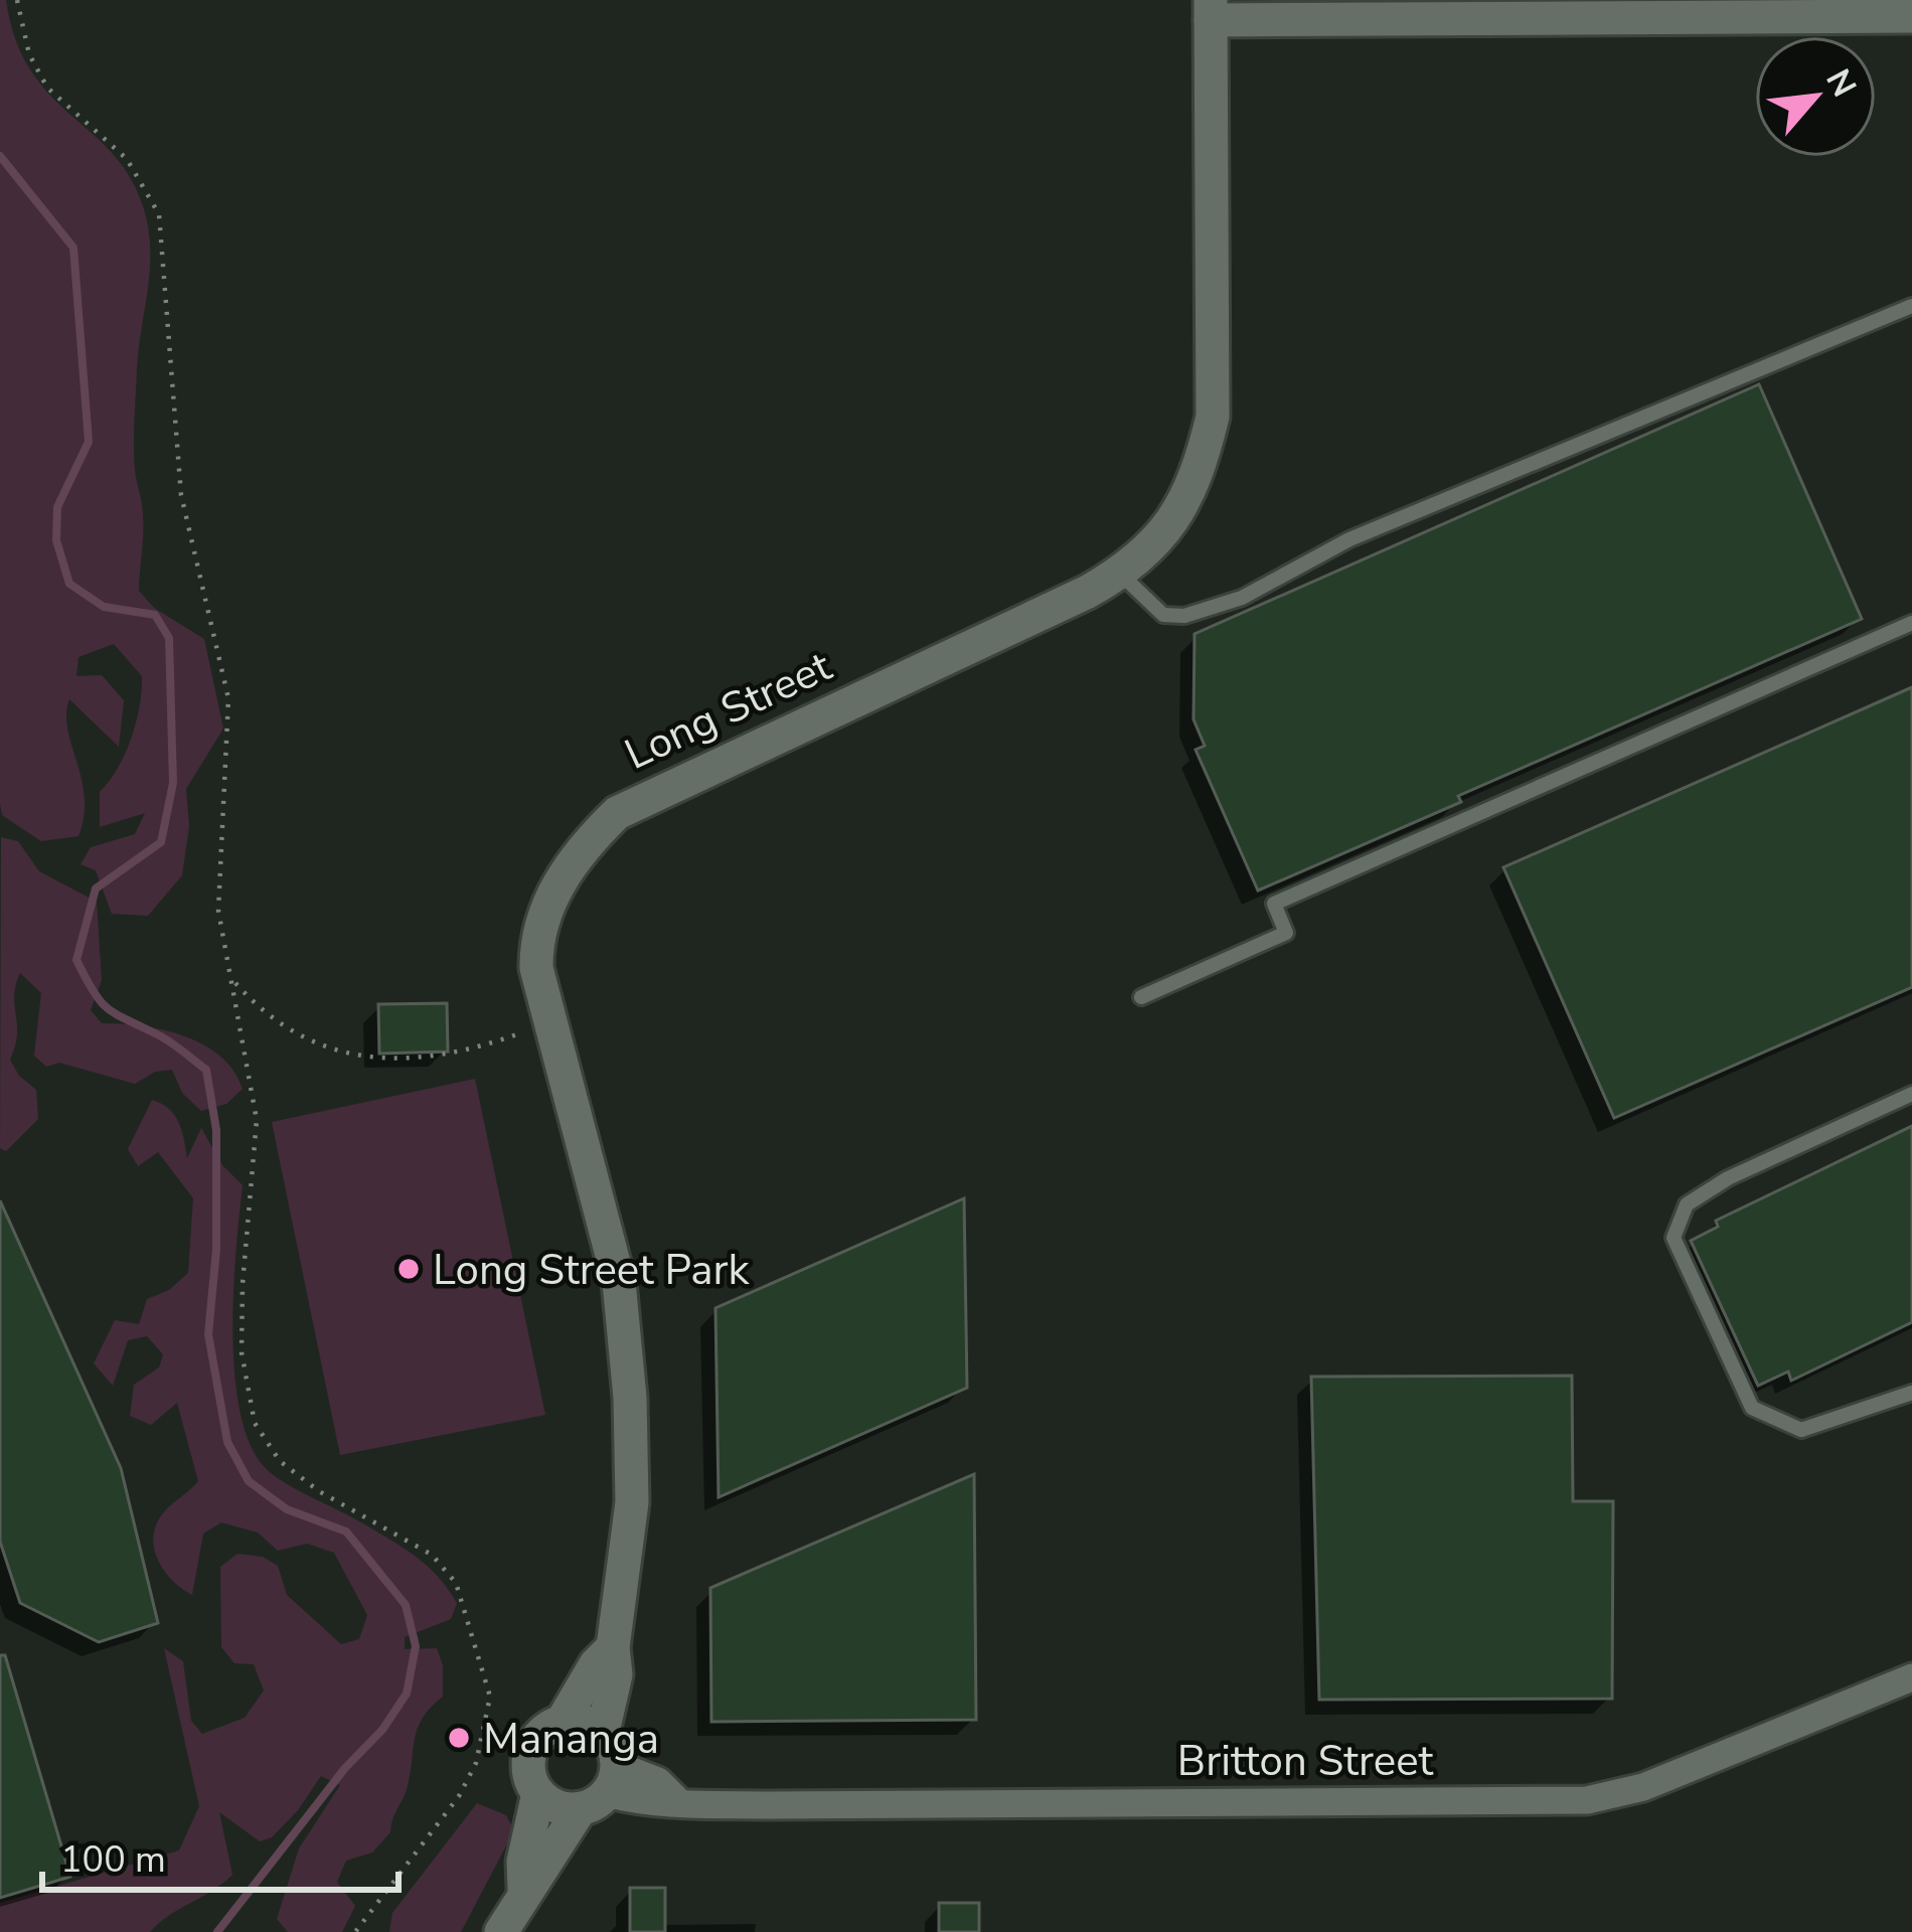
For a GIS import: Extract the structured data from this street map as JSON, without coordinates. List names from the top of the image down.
{
  "streets": {
    "street": ["Long Street", "Britton Street"]
  },
  "crossings": [
    ["Long Street", "Britton Street"]
  ],
  "places": ["Long Street Park", "Mananga"],
  "scale_bar": "100 m",
  "north": "top right"
}
